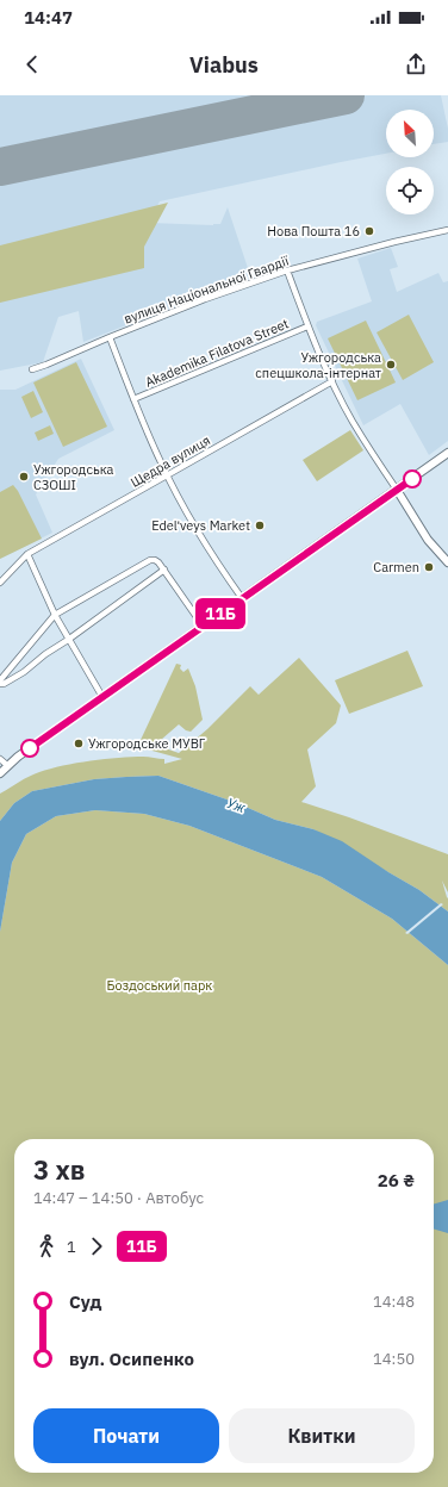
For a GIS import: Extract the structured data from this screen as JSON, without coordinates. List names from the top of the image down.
{
  "streets": {
    "street": ["вулиця Національної Гвардії", "Akademika Filatova Street", "Щедра вулиця"]
  },
  "water": ["Уж"],
  "parks": ["Боздоський парк"],
  "places": [
    "Нова Пошта 16",
    "Ужгородська спецшкола-інтернат",
    "Ужгородська СЗОШІ",
    "Edelʹveys Market",
    "Carmen",
    "Ужгородське МУВГ"
  ],
  "lines": ["bus line 11Б"],
  "north": "top left",
  "page": {
    "status": "14:47",
    "header": "Viabus",
    "on_map": "11Б",
    "heading": ["3 хв", "14:47 – 14:50 · Автобус", "26 ₴"],
    "legs": ["1", "11Б"],
    "list": [
      {
        "name": "Суд",
        "value": "14:48"
      },
      {
        "name": "вул. Осипенко",
        "value": "14:50"
      }
    ],
    "buttons": ["Почати", "Квитки"]
  }
}
